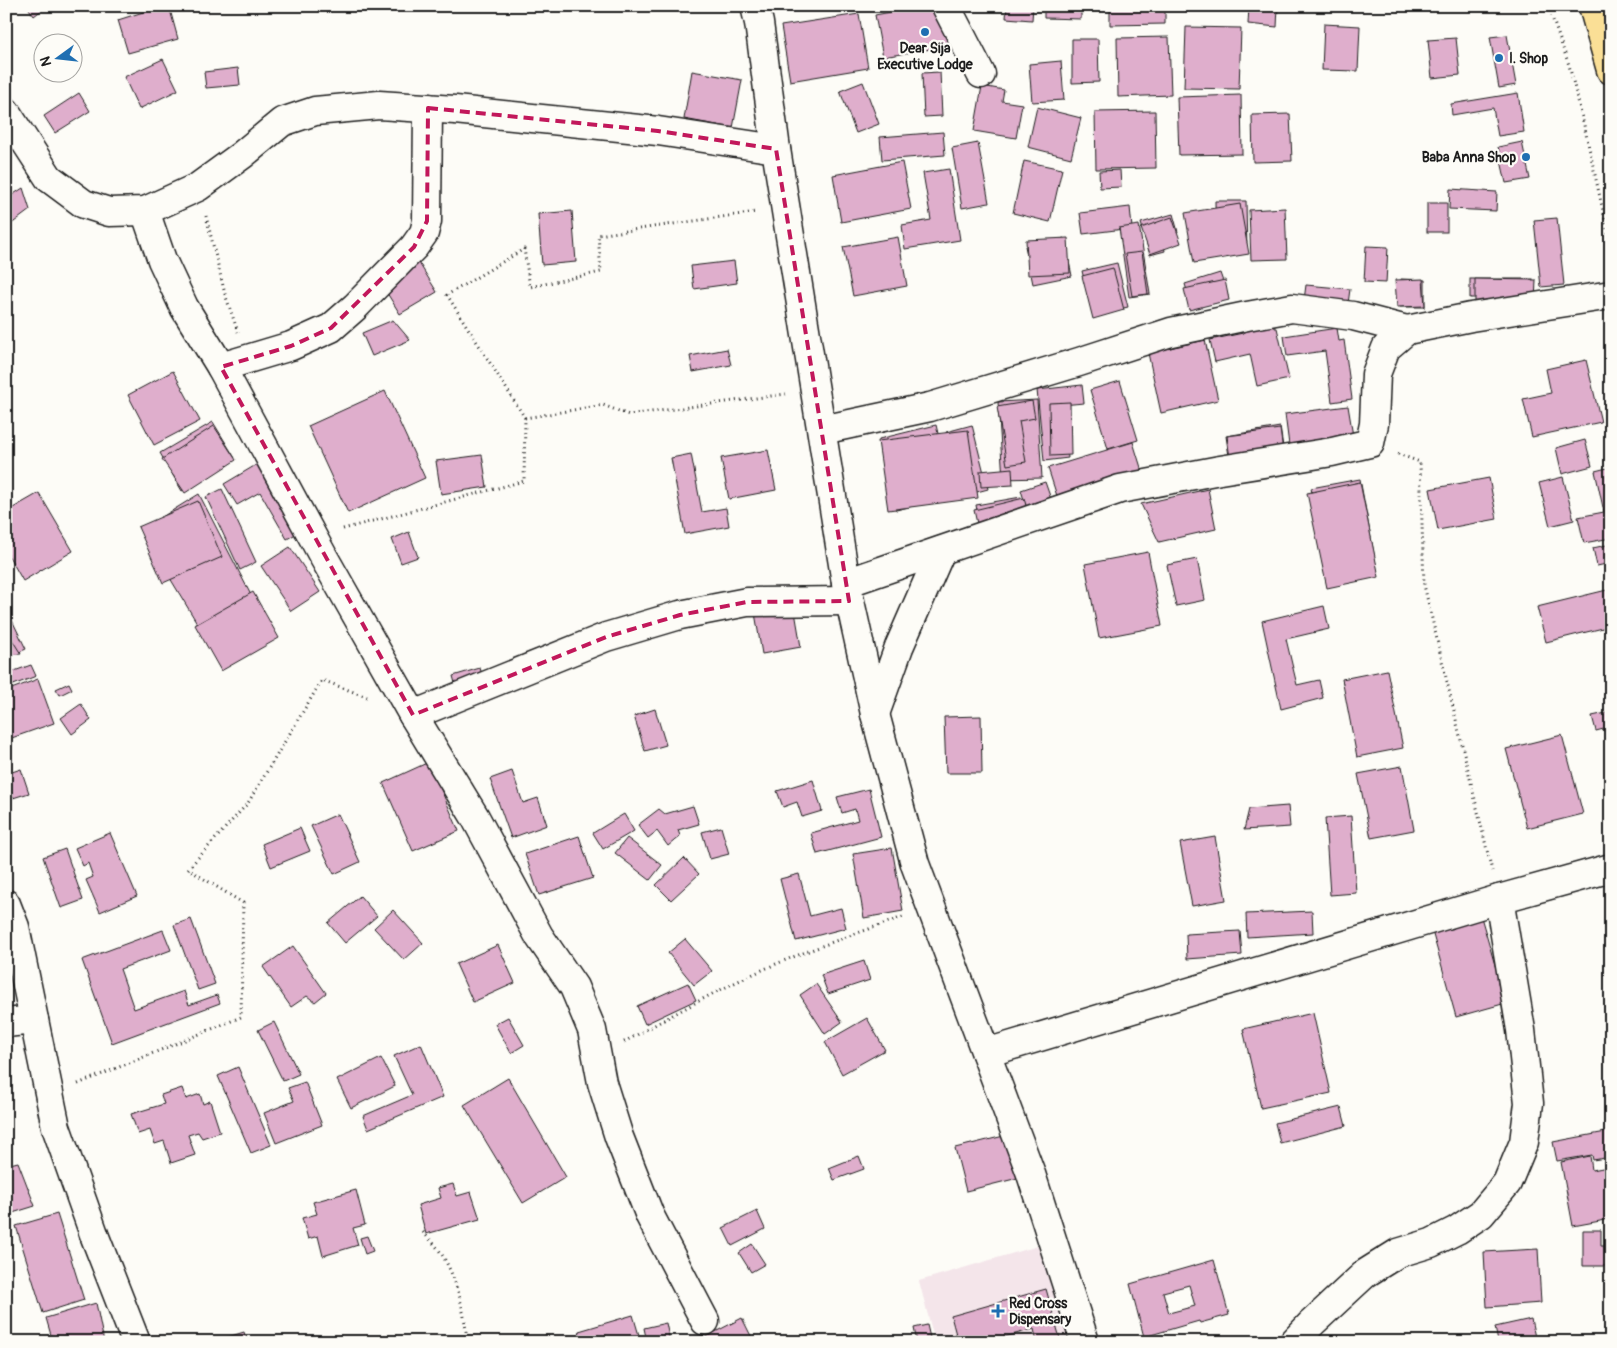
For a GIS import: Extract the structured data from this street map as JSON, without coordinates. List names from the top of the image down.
{
  "places": {
    "other": ["Dear Sija Executive Lodge", "I. Shop", "Baba Anna Shop"],
    "health": ["Red Cross Dispensary"]
  },
  "north": "left"
}
